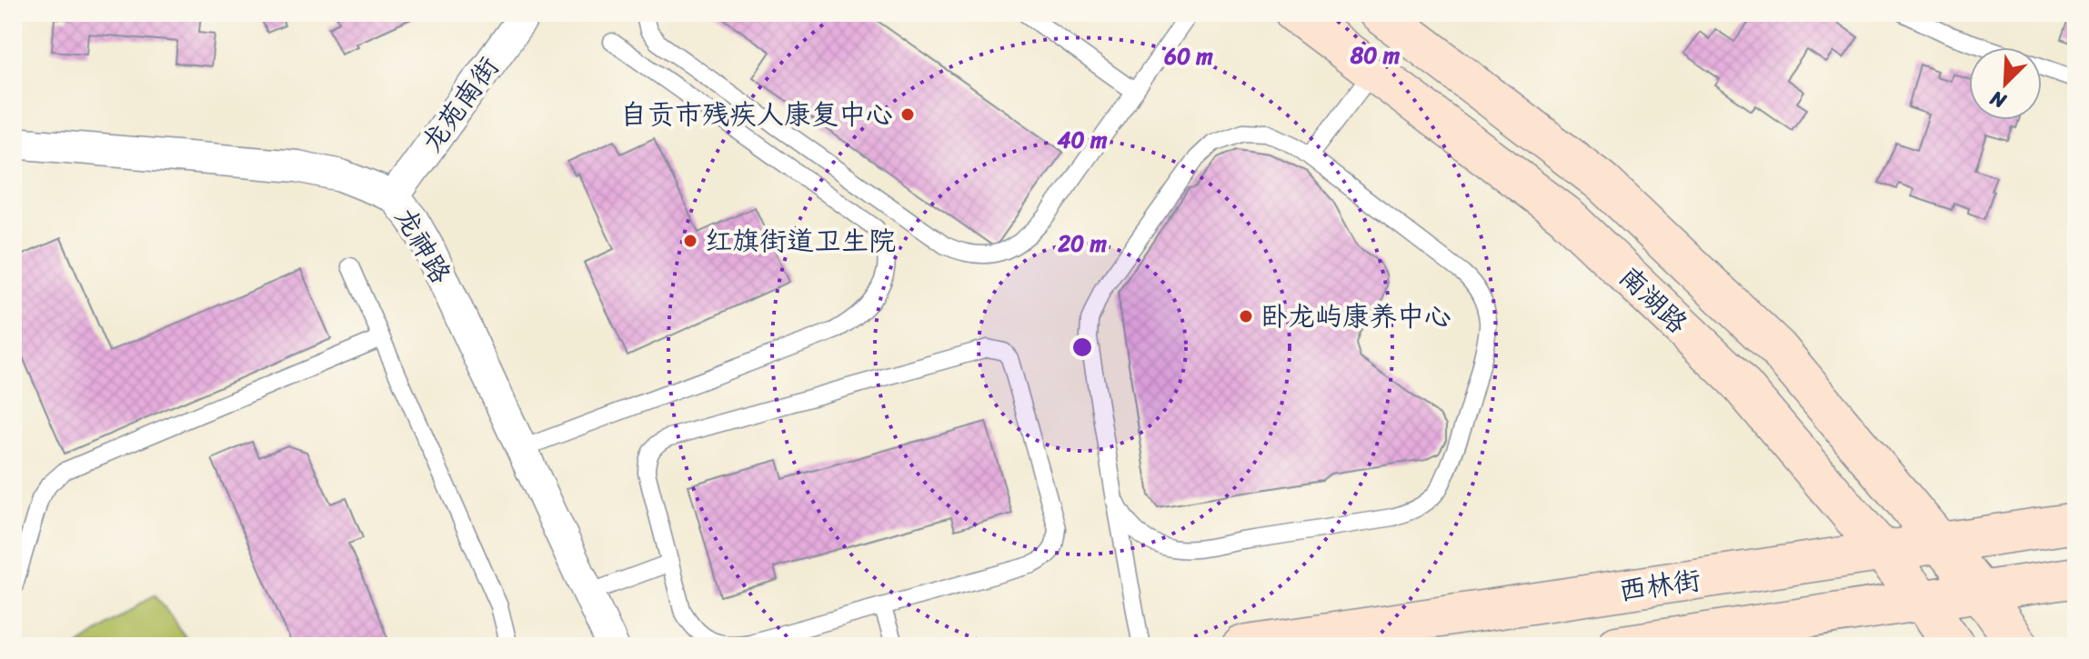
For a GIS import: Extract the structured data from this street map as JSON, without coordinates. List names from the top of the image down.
{
  "streets": {
    "main road": ["南湖路", "西林街"],
    "street": ["龙苑南街", "龙神路"]
  },
  "crossings": [
    ["龙苑南街", "龙神路"],
    ["南湖路", "西林街"]
  ],
  "places": ["自贡市残疾人康复中心", "红旗街道卫生院", "卧龙屿康养中心"],
  "north": "bottom left",
  "rings": [
    "80 m",
    "60 m",
    "40 m",
    "20 m"
  ]
}
